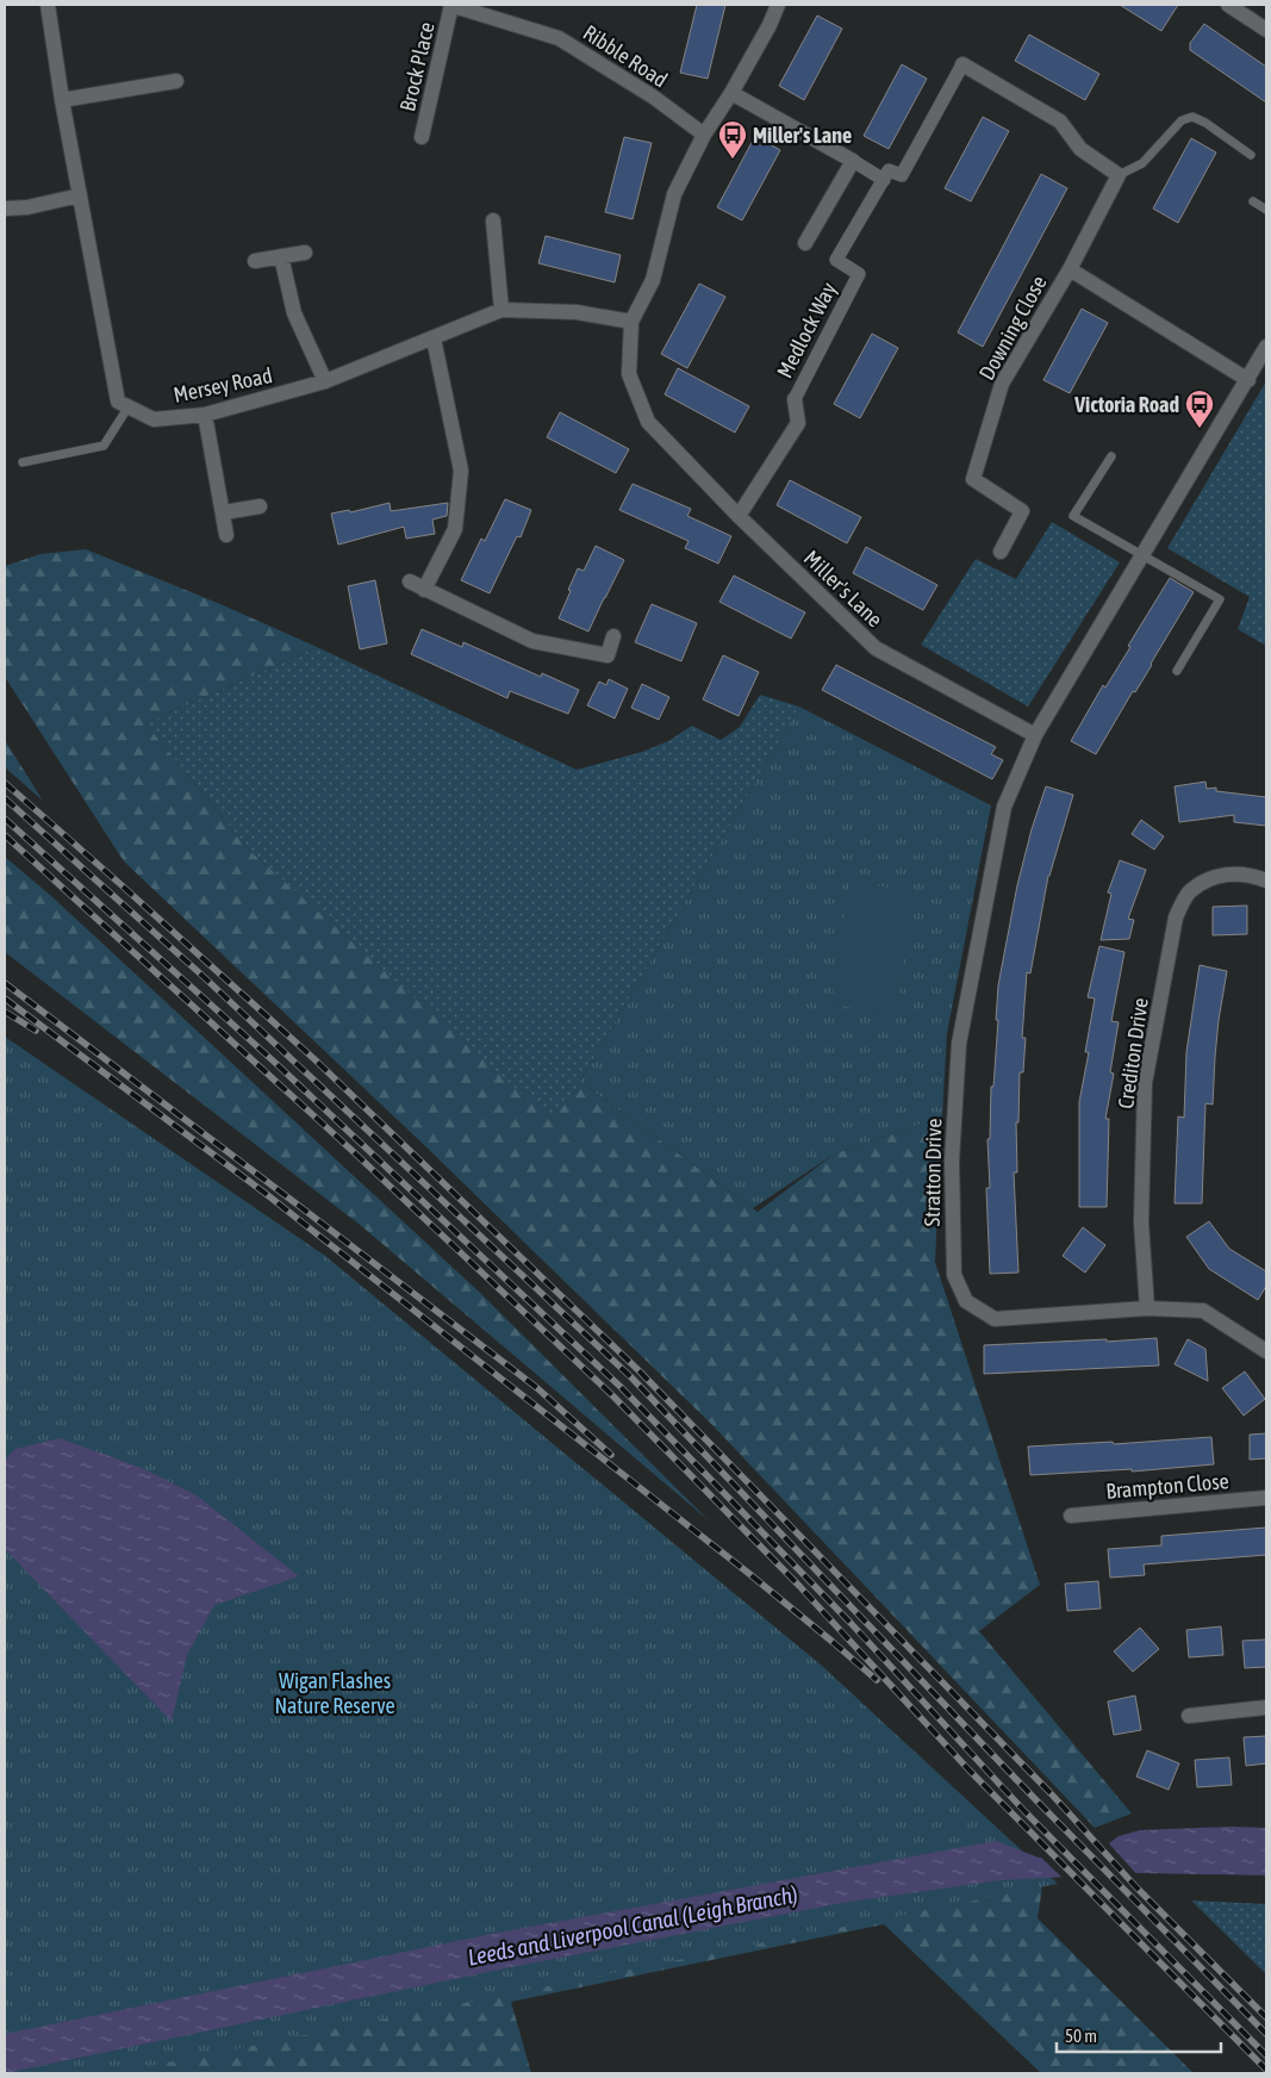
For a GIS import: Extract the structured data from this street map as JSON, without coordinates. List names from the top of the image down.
{
  "streets": {
    "street": [
      "Ribble Road",
      "Brock Place",
      "Downing Close",
      "Medlock Way",
      "Mersey Road",
      "Miller's Lane",
      "Crediton Drive",
      "Stratton Drive",
      "Brampton Close"
    ]
  },
  "crossings": [
    ["Ribble Road", "Brock Place"],
    ["Ribble Road", "Miller's Lane"],
    ["Medlock Way", "Miller's Lane"],
    ["Mersey Road", "Miller's Lane"],
    ["Miller's Lane", "Stratton Drive"],
    ["Crediton Drive", "Stratton Drive"]
  ],
  "water": ["Leeds and Liverpool Canal (Leigh Branch)"],
  "parks": ["Wigan Flashes Nature Reserve"],
  "places": {
    "bus stop": ["Miller's Lane", "Victoria Road"]
  },
  "scale_bar": "50 m"
}
